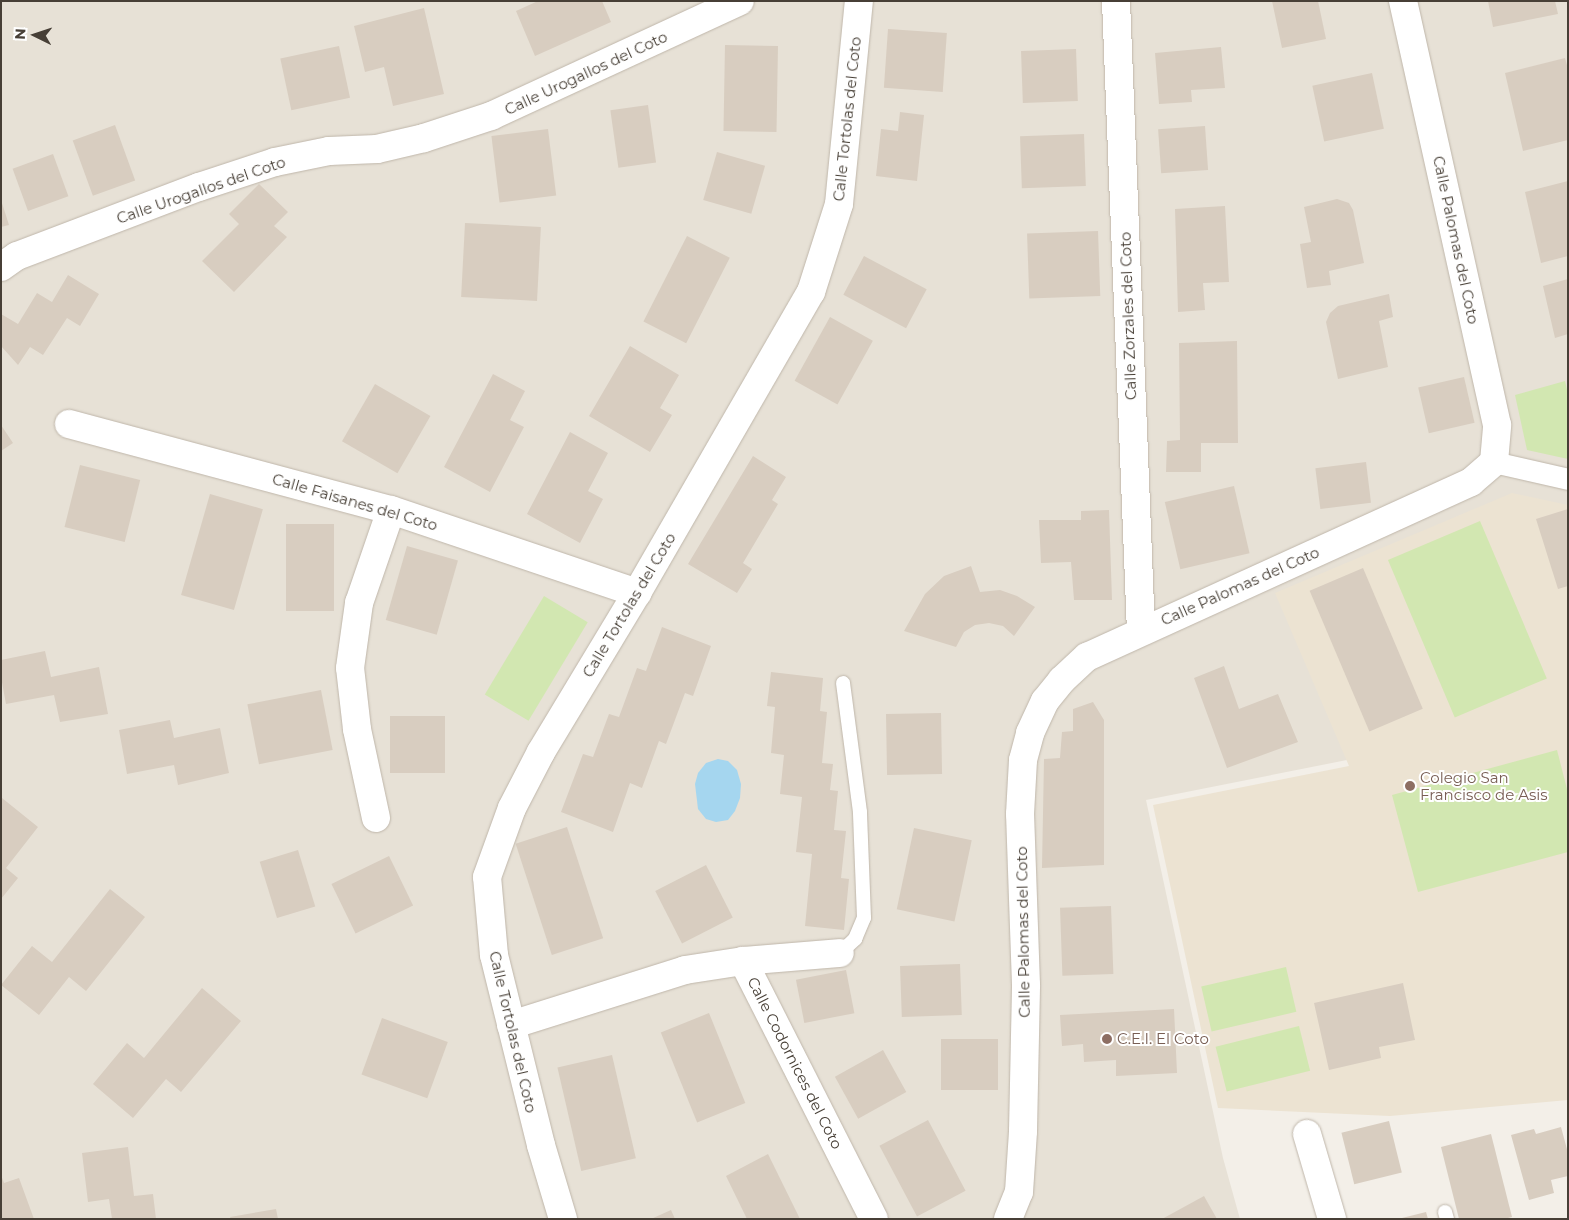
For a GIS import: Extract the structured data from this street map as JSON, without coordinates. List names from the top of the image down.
{
  "streets": {
    "street": [
      "Calle Urogallos del Coto",
      "Calle Tortolas del Coto",
      "Calle Palomas del Coto",
      "Calle Zorzales del Coto",
      "Calle Faisanes del Coto",
      "Calle Codornices del Coto"
    ]
  },
  "crossings": [
    ["Calle Tortolas del Coto", "Calle Faisanes del Coto"],
    ["Calle Tortolas del Coto", "Calle Codornices del Coto"],
    ["Calle Palomas del Coto", "Calle Zorzales del Coto"]
  ],
  "places": ["Colegio San Francisco de Asis", "C.E.I. El Coto"],
  "north": "left"
}
